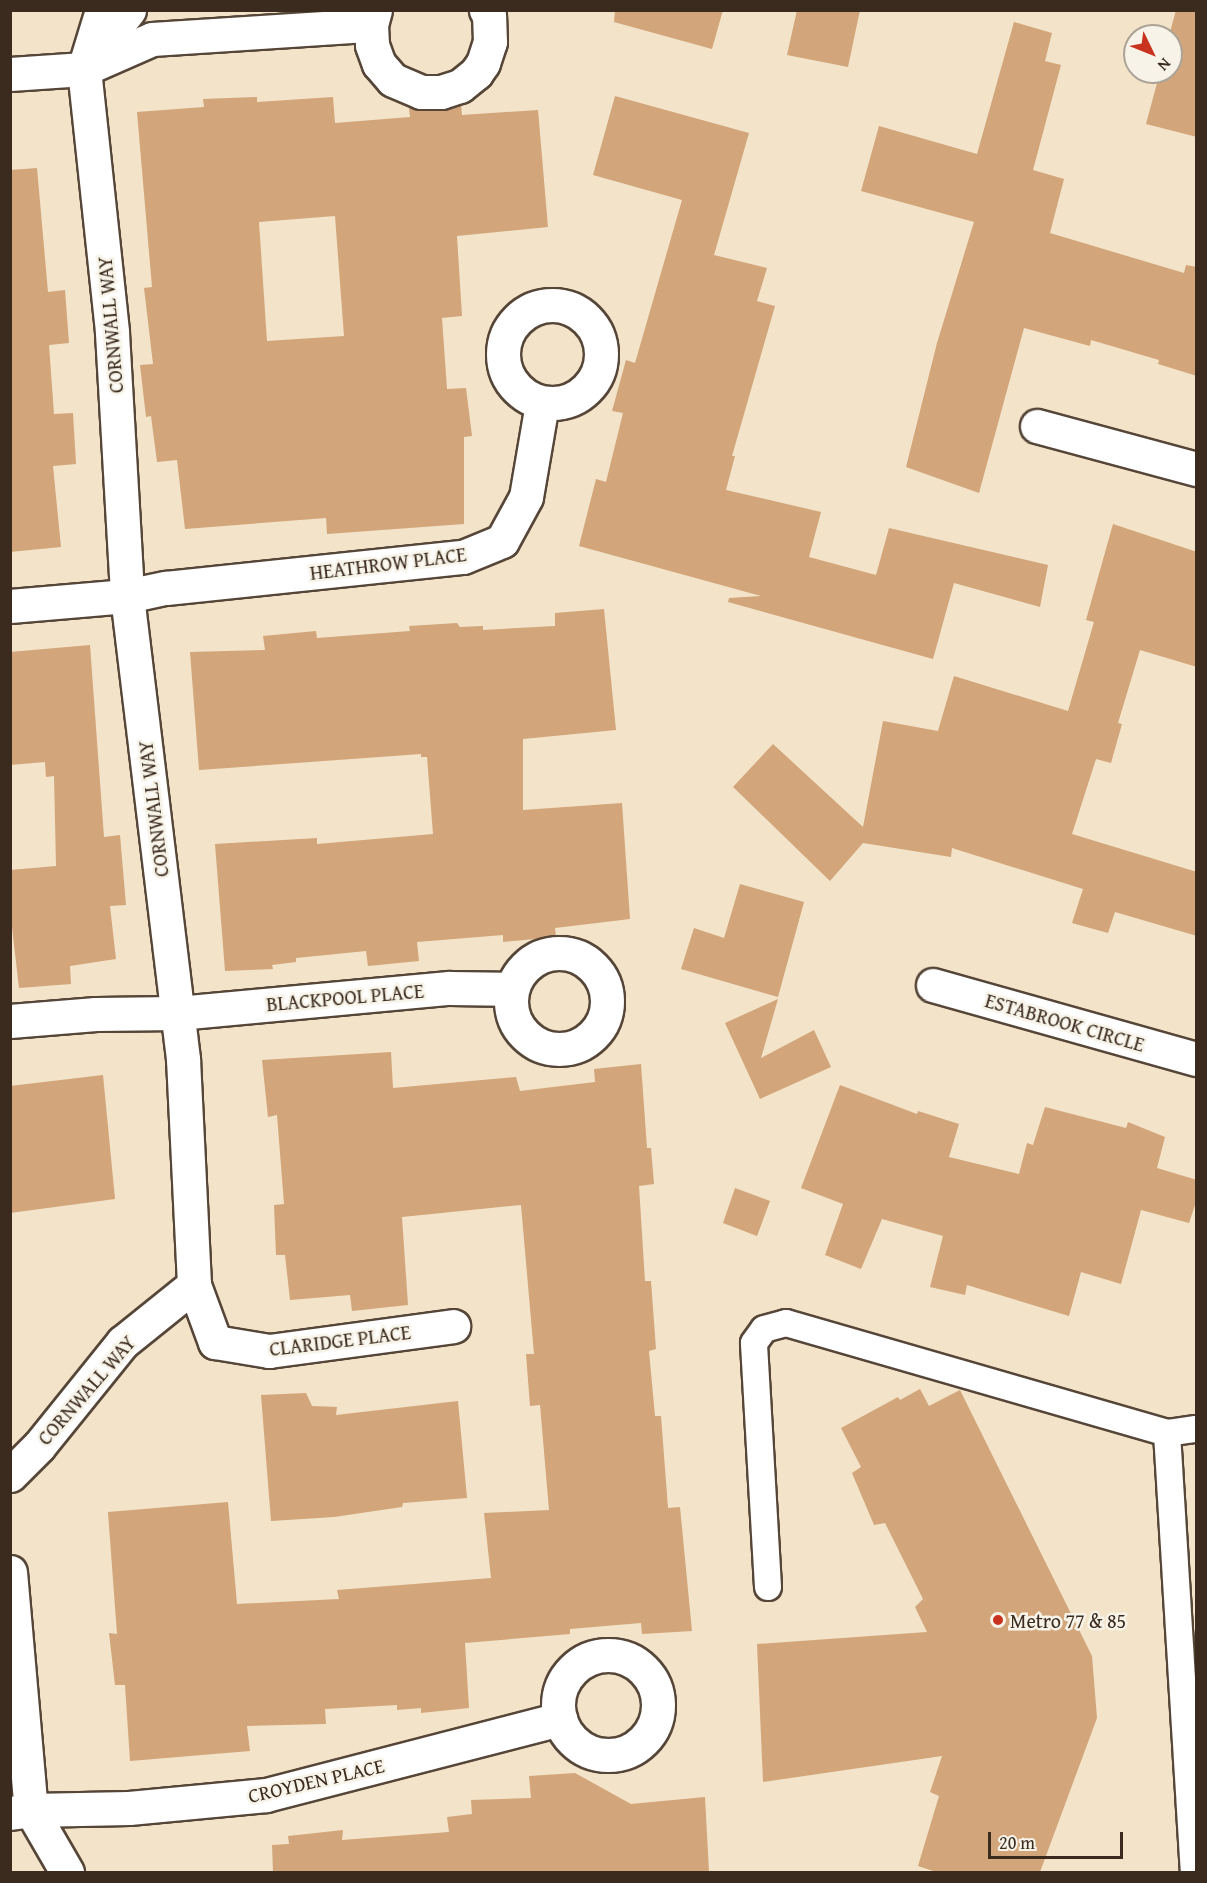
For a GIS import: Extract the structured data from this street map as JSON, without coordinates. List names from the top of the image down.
{
  "streets": {
    "street": [
      "CORNWALL WAY",
      "HEATHROW PLACE",
      "BLACKPOOL PLACE",
      "ESTABROOK CIRCLE",
      "CLARIDGE PLACE",
      "CROYDEN PLACE"
    ]
  },
  "crossings": [
    ["CORNWALL WAY", "HEATHROW PLACE"],
    ["CORNWALL WAY", "BLACKPOOL PLACE"],
    ["CORNWALL WAY", "CLARIDGE PLACE"]
  ],
  "places": ["Metro 77 & 85"],
  "scale_bar": "20 m",
  "north": "bottom right"
}
